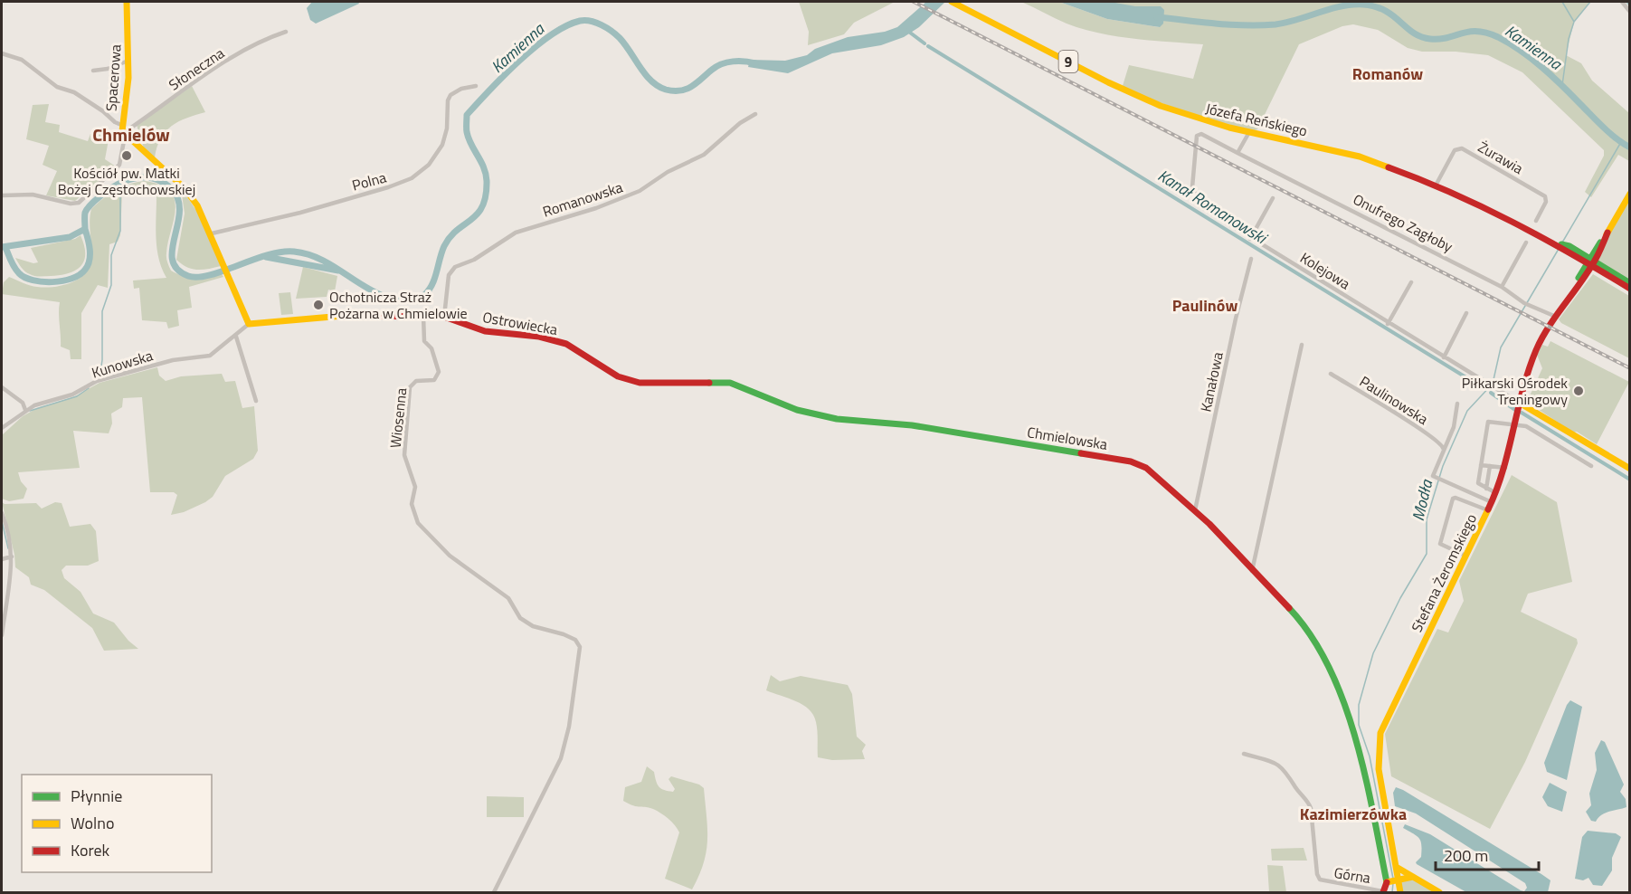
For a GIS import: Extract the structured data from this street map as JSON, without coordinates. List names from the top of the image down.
{
  "streets": {
    "street": [
      "9",
      "Słoneczna",
      "Spacerowa",
      "Józefa Reńskiego",
      "Żurawia",
      "Polna",
      "Romanowska",
      "Onufrego Zagłoby",
      "Kolejowa",
      "Ostrowiecka",
      "Kunowska",
      "Kanałowa",
      "Paulinowska",
      "Wiosenna",
      "Chmielowska",
      "Stefana Żeromskiego",
      "Górna"
    ]
  },
  "crossings": [
    ["9", "Józefa Reńskiego"],
    ["9", "Stefana Żeromskiego"],
    ["Słoneczna", "Spacerowa"],
    ["Spacerowa", "Polna"],
    ["Spacerowa", "Ostrowiecka"],
    ["Spacerowa", "Kunowska"],
    ["Józefa Reńskiego", "Żurawia"],
    ["Józefa Reńskiego", "Stefana Żeromskiego"],
    ["Romanowska", "Ostrowiecka"],
    ["Onufrego Zagłoby", "Kolejowa"],
    ["Onufrego Zagłoby", "Stefana Żeromskiego"],
    ["Kolejowa", "Stefana Żeromskiego"],
    ["Ostrowiecka", "Kunowska"],
    ["Ostrowiecka", "Wiosenna"],
    ["Ostrowiecka", "Chmielowska"],
    ["Kanałowa", "Chmielowska"],
    ["Chmielowska", "Stefana Żeromskiego"]
  ],
  "districts": [
    "Romanów",
    "Chmielów",
    "Paulinów",
    "Kazimierzówka"
  ],
  "water": ["Kamienna", "Kanał Romanowski", "Modła"],
  "places": ["Kościół pw. Matki Bożej Częstochowskiej", "Ochotnicza Straż Pożarna w Chmielowie", "Piłkarski Ośrodek Treningowy"],
  "legend": ["Płynnie", "Wolno", "Korek"],
  "scale_bar": "200 m"
}
